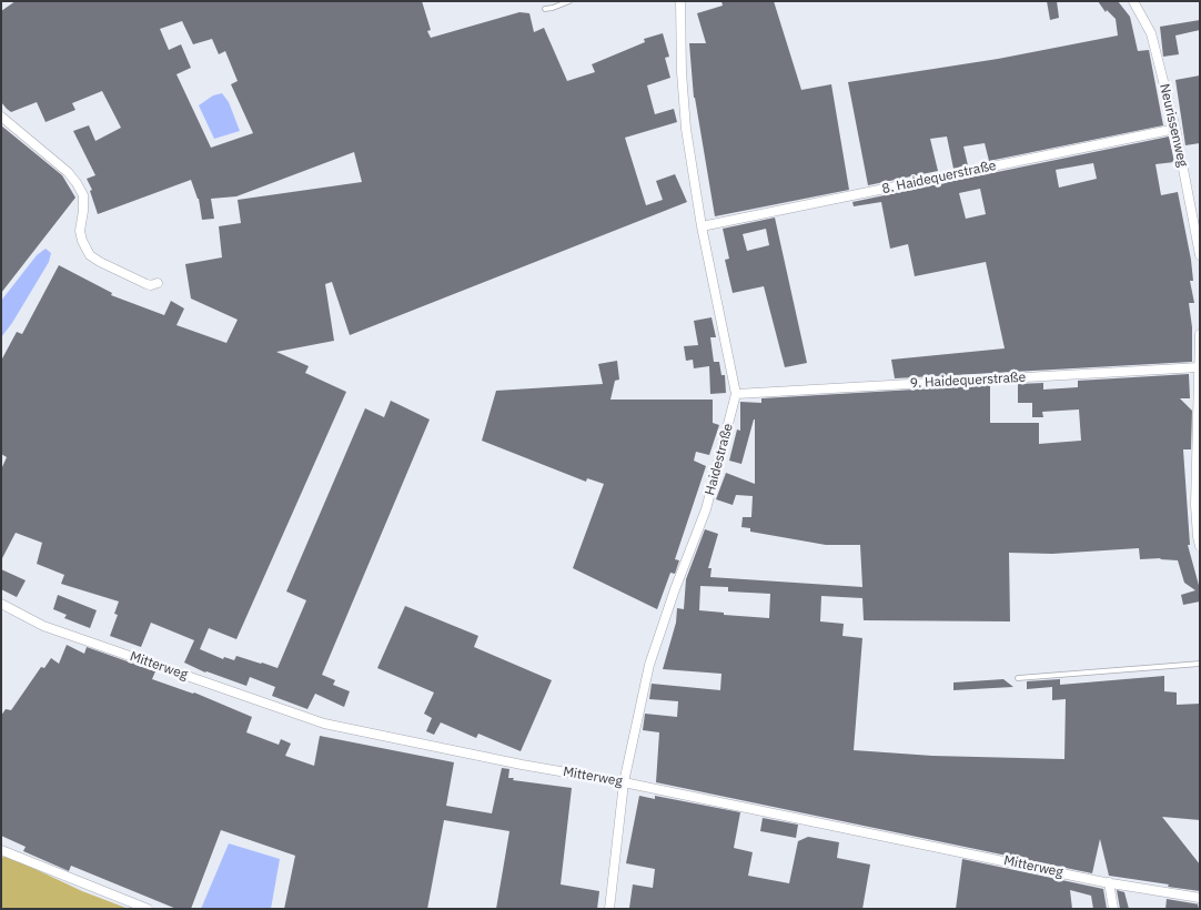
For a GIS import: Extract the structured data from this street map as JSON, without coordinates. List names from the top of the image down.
{
  "streets": {
    "street": [
      "Neurissenweg",
      "8. Haidequerstraße",
      "9. Haidequerstraße",
      "Haidestraße",
      "Mitterweg"
    ]
  },
  "crossings": [
    ["Neurissenweg", "8. Haidequerstraße"],
    ["8. Haidequerstraße", "Haidestraße"],
    ["9. Haidequerstraße", "Haidestraße"],
    ["Haidestraße", "Mitterweg"]
  ]
}
